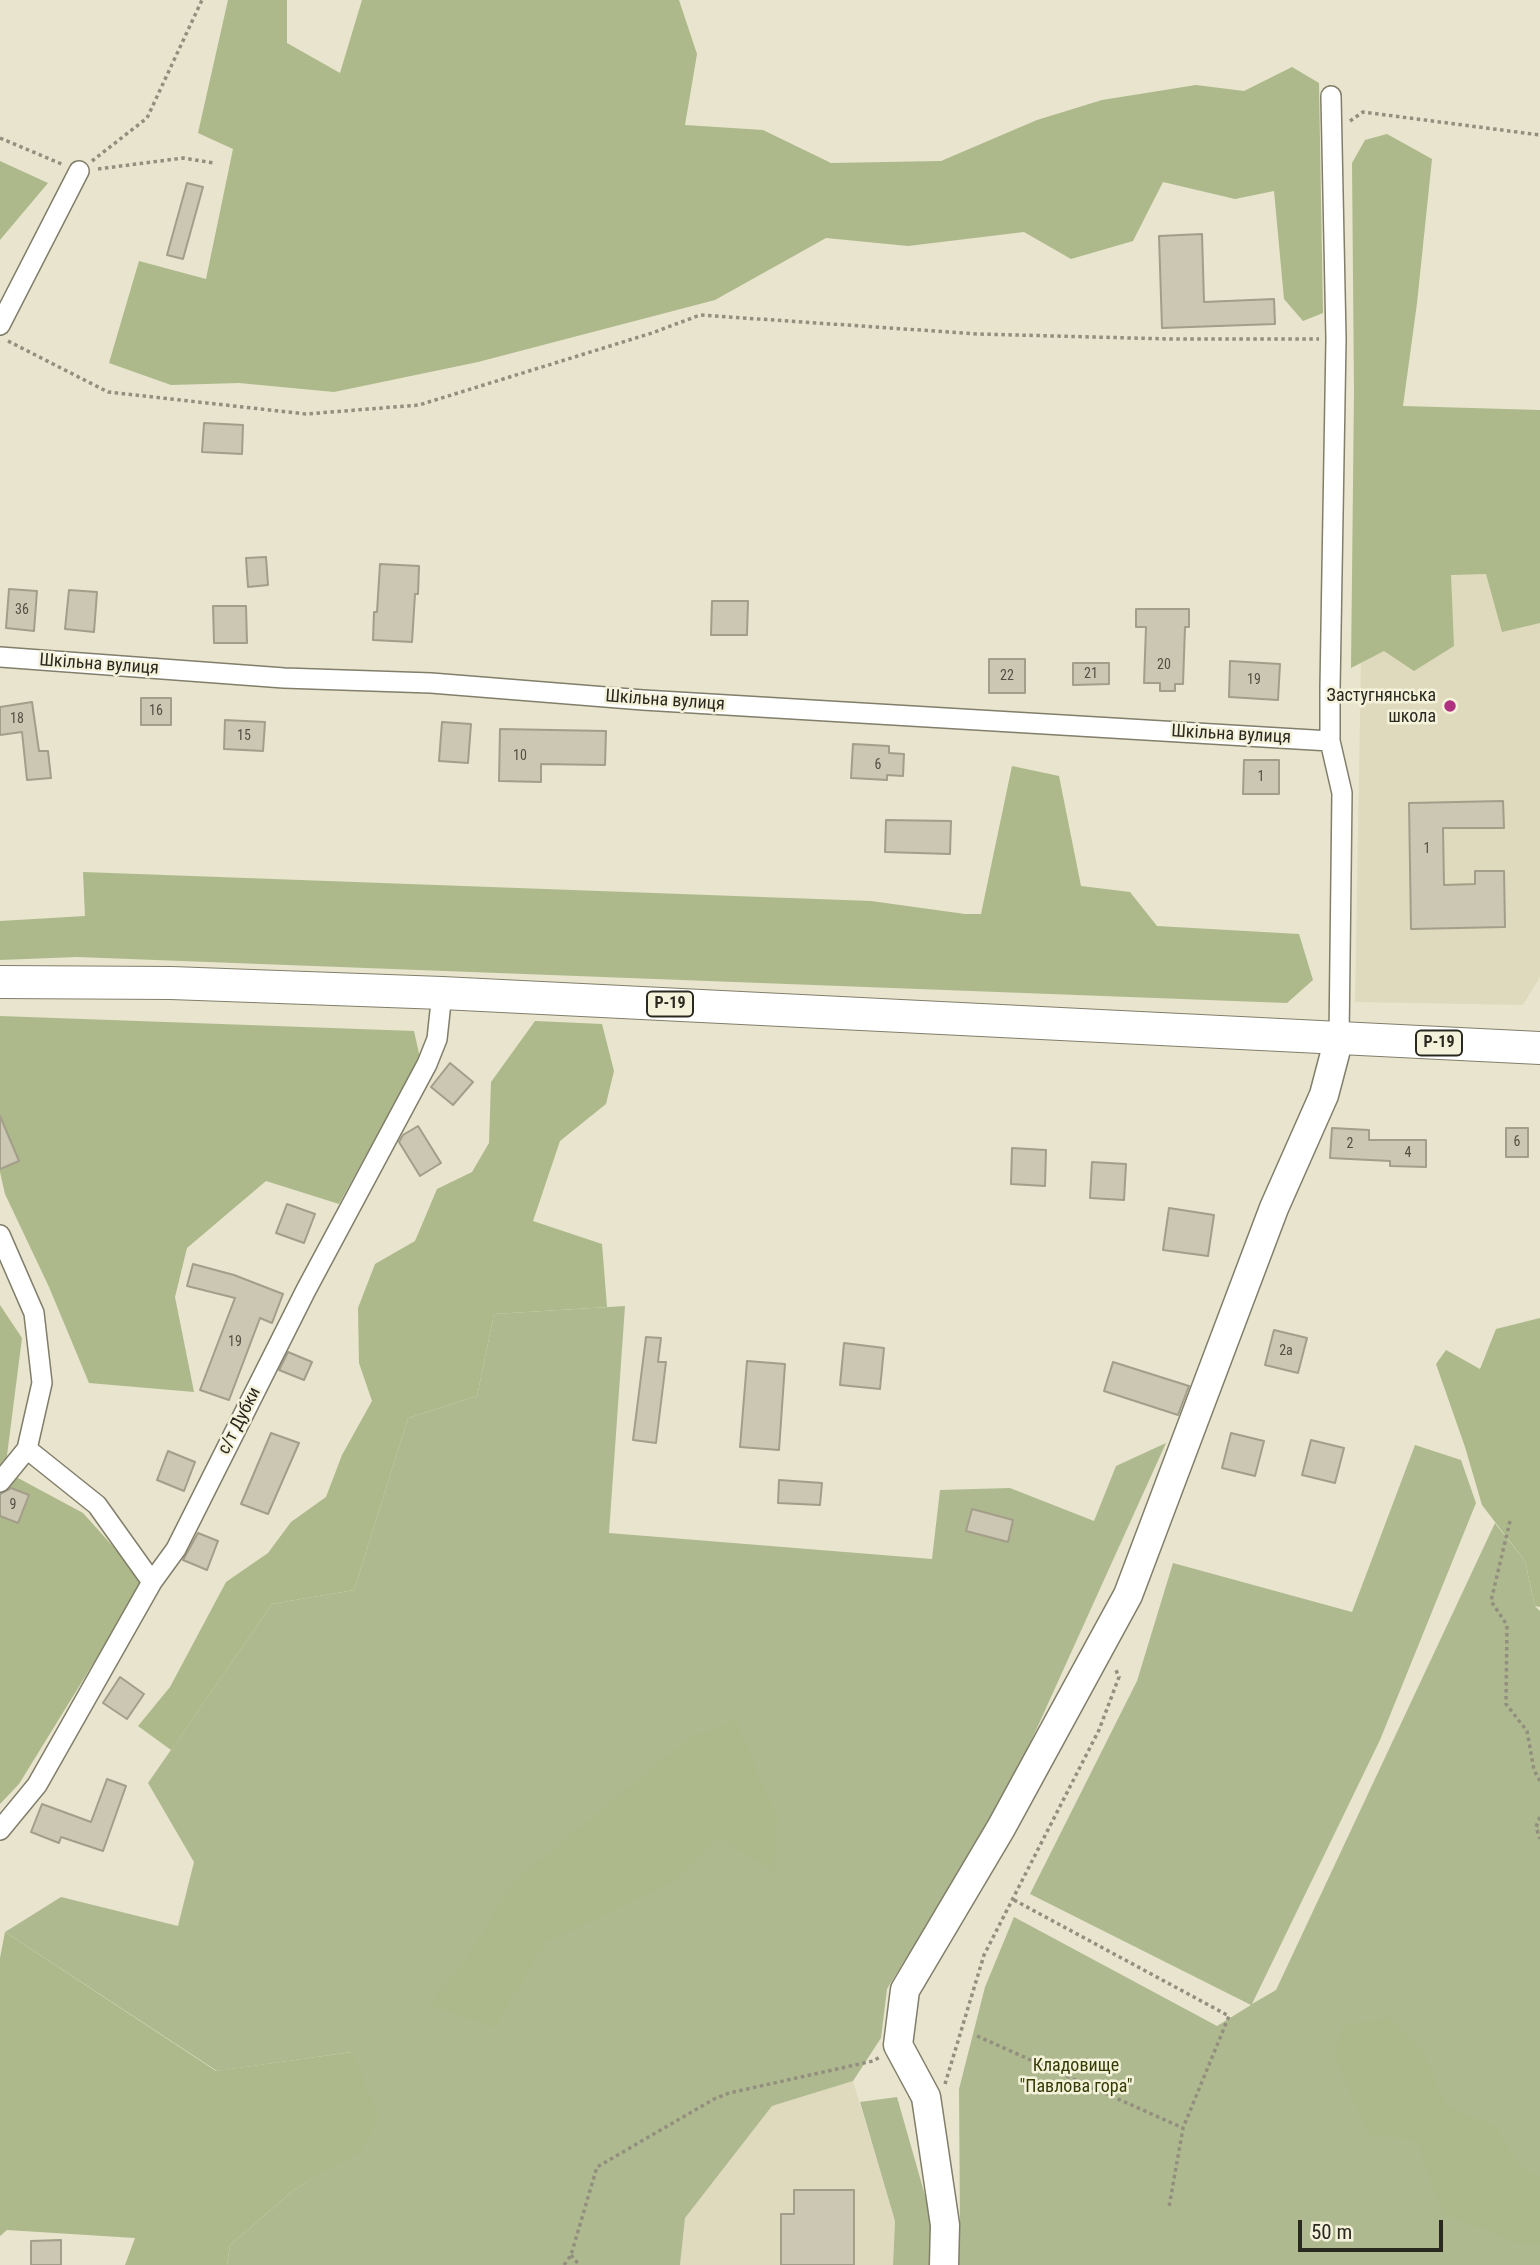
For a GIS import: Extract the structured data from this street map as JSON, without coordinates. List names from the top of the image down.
{
  "streets": {
    "main road": ["Р-19"],
    "street": ["Шкільна вулиця", "с/т Дубки"]
  },
  "crossings": [
    ["Р-19", "с/т Дубки"]
  ],
  "parks": ["Кладовище \"Павлова гора\""],
  "places": ["Застугнянська школа"],
  "house_numbers": [
    "36",
    "20",
    "21",
    "22",
    "19",
    "16",
    "18",
    "15",
    "10",
    "6",
    "1",
    "1",
    "6",
    "2",
    "4",
    "19",
    "2а",
    "9"
  ],
  "scale_bar": "50 m"
}
